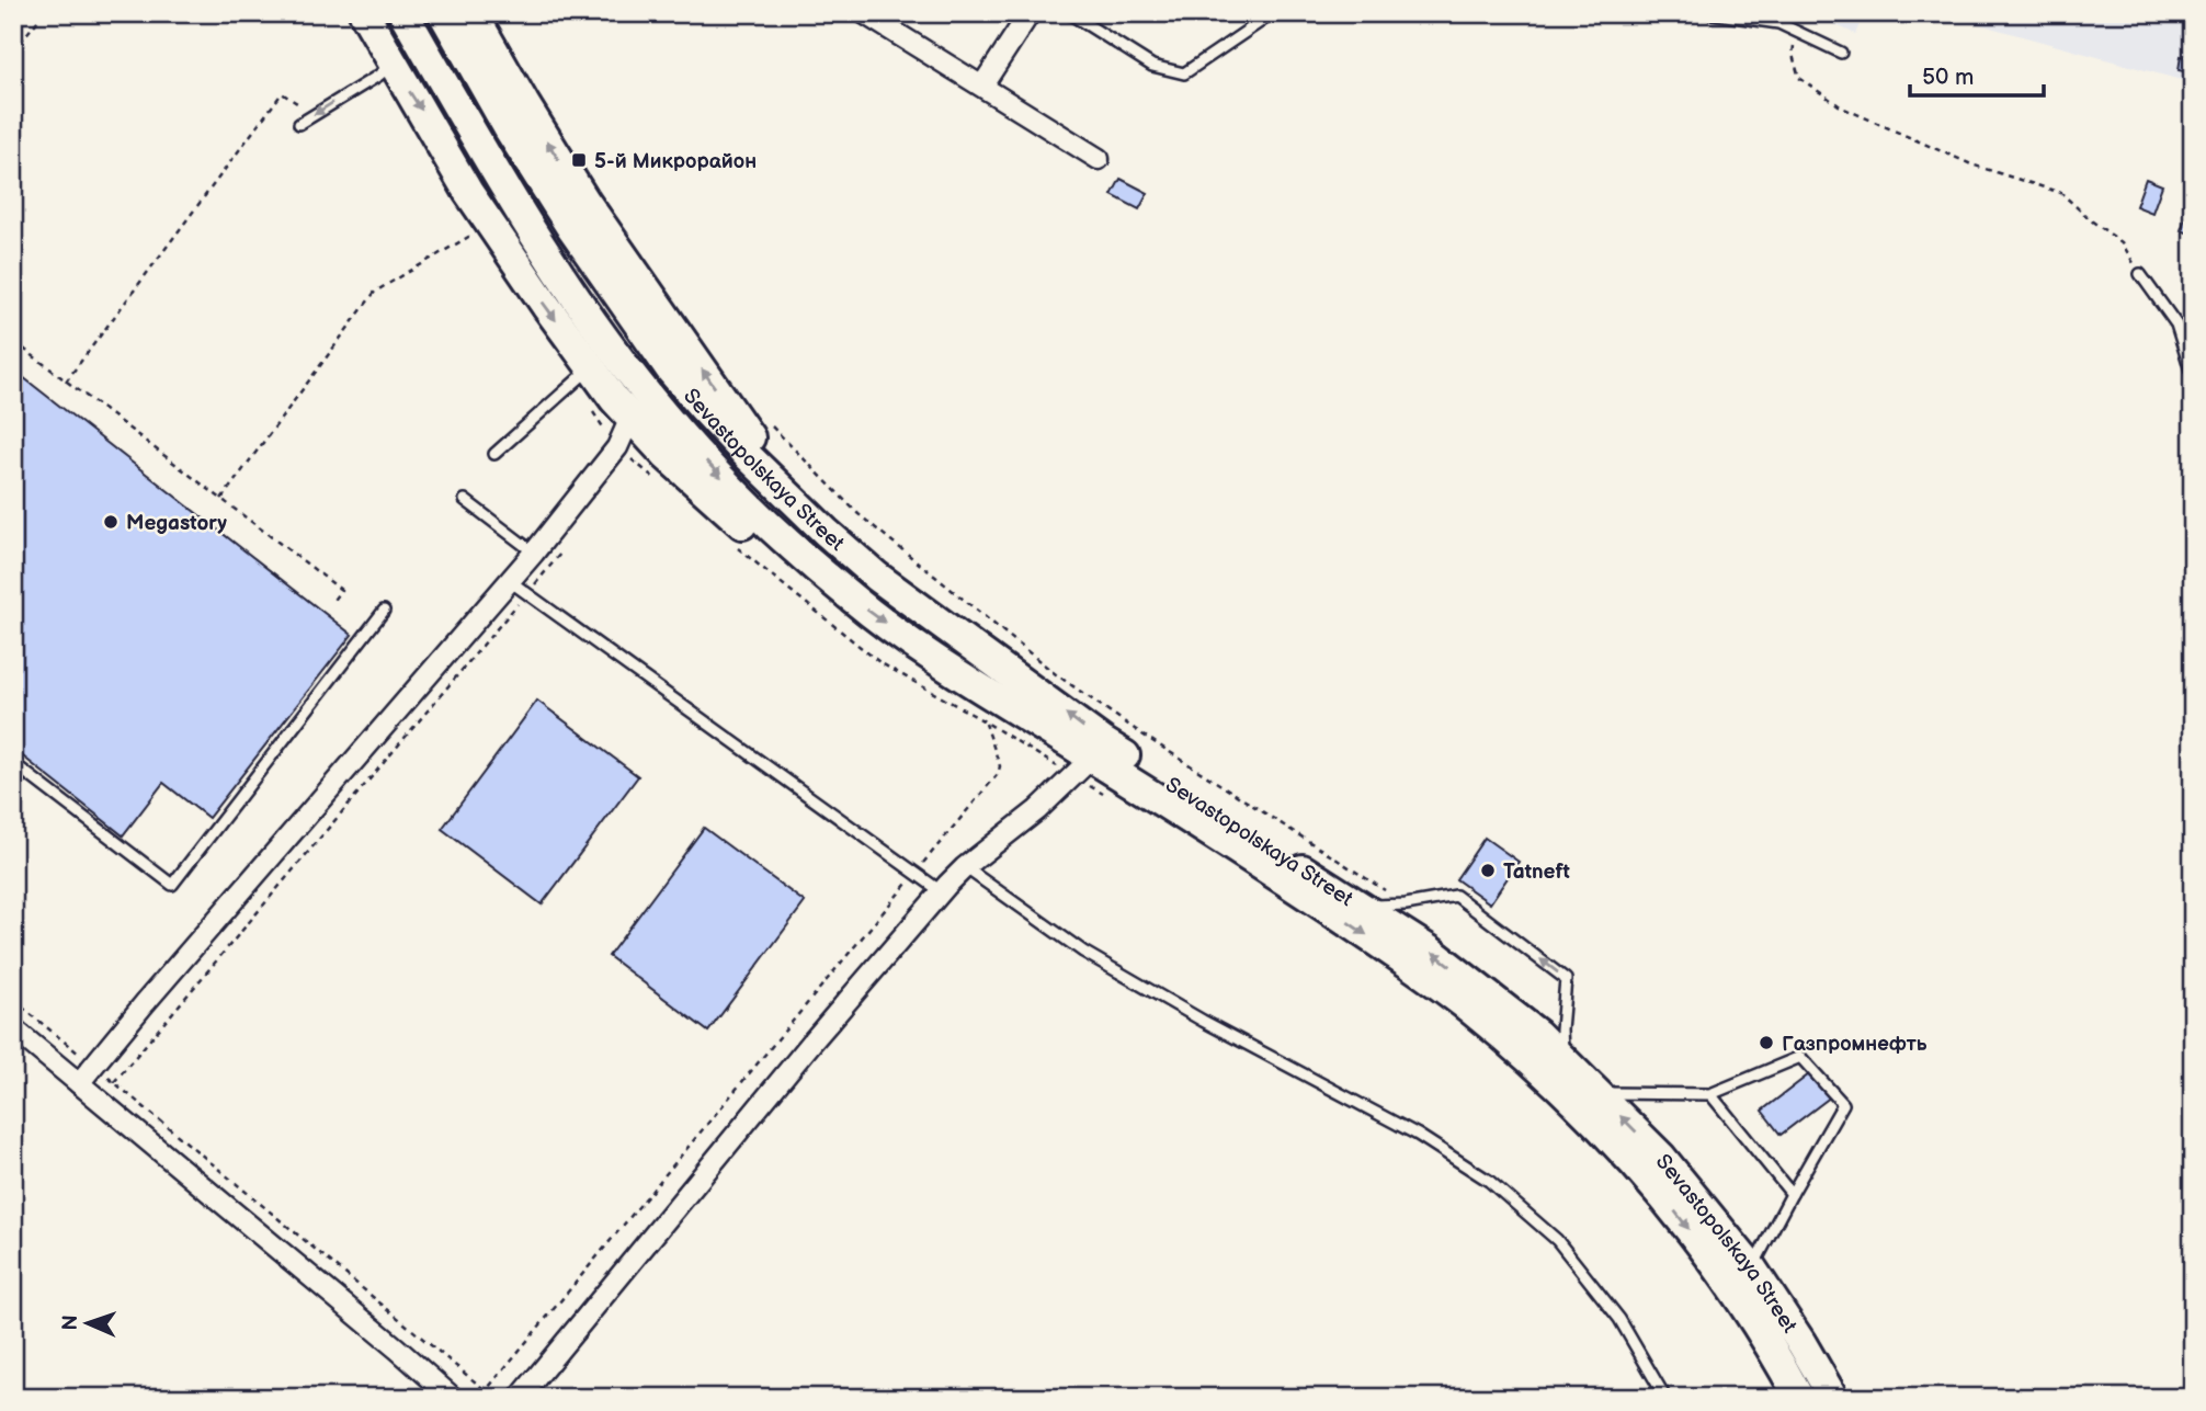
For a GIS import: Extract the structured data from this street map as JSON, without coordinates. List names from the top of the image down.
{
  "streets": {
    "main road": ["Sevastopolskaya Street"]
  },
  "places": {
    "transit": ["5-й Микрорайон"],
    "other": ["Megastory", "Tatneft", "Газпромнефть"]
  },
  "scale_bar": "50 m",
  "north": "left"
}
